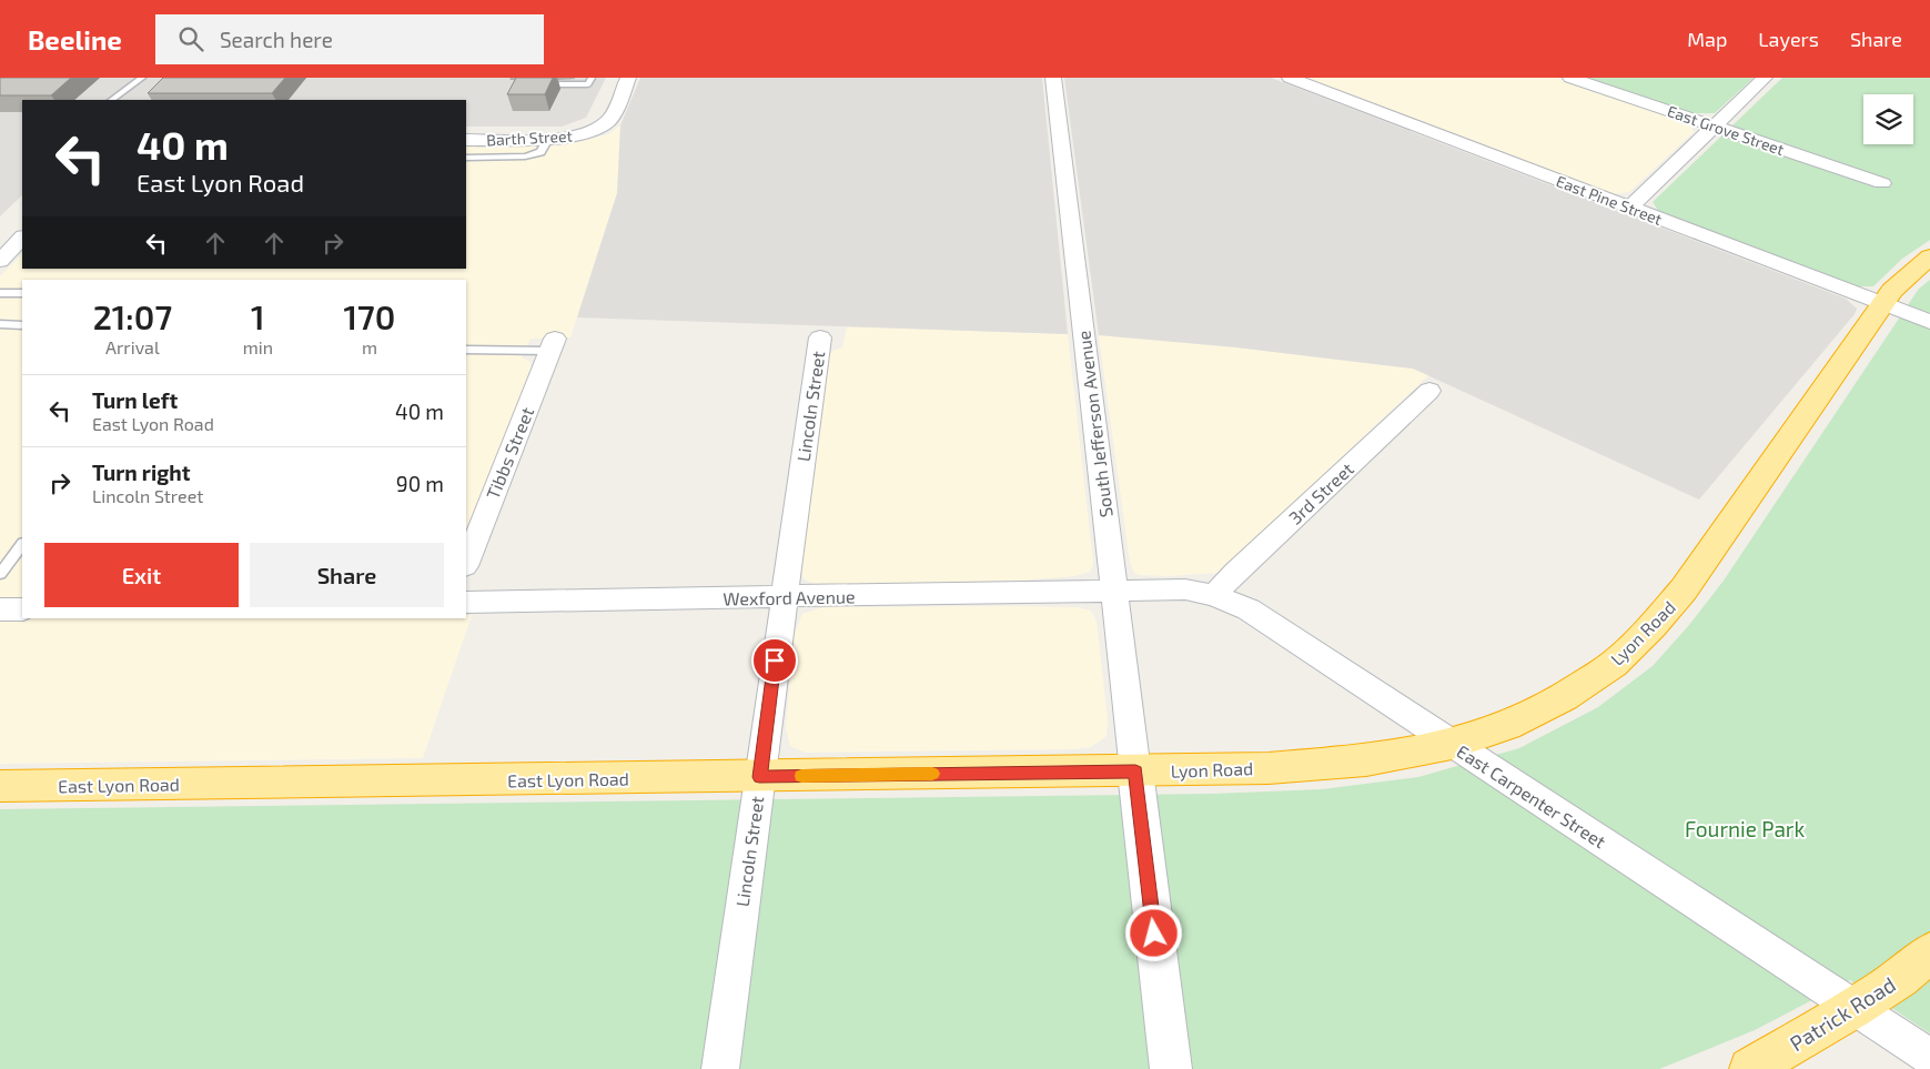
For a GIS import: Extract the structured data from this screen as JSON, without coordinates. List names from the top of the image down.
{
  "streets": {
    "highway": ["Lyon Road", "East Lyon Road", "Patrick Road"],
    "street": [
      "East Grove Street",
      "Barth Street",
      "East Pine Street",
      "Lincoln Street",
      "South Jefferson Avenue",
      "Tibbs Street",
      "3rd Street",
      "Wexford Avenue",
      "East Carpenter Street"
    ]
  },
  "crossings": [
    ["East Pine Street", "Lyon Road"],
    ["Lincoln Street", "Wexford Avenue"],
    ["Lincoln Street", "East Lyon Road"],
    ["South Jefferson Avenue", "Wexford Avenue"],
    ["South Jefferson Avenue", "Lyon Road"],
    ["South Jefferson Avenue", "East Lyon Road"],
    ["South Jefferson Avenue", "East Carpenter Street"],
    ["3rd Street", "East Carpenter Street"],
    ["Wexford Avenue", "East Carpenter Street"],
    ["Lyon Road", "East Lyon Road"],
    ["Lyon Road", "East Carpenter Street"],
    ["East Carpenter Street", "Patrick Road"]
  ],
  "parks": ["Fournie Park"],
  "page": {
    "header": "Beeline",
    "search": "Search here",
    "nav": ["Map", "Layers", "Share"],
    "turn": ["40 m", "East Lyon Road"],
    "eta": [
      "21:07",
      "Arrival",
      "1",
      "min",
      "170",
      "m"
    ],
    "list": [
      {
        "name": "Turn left",
        "note": "East Lyon Road",
        "value": "40 m"
      },
      {
        "name": "Turn right",
        "note": "Lincoln Street",
        "value": "90 m"
      }
    ],
    "buttons": ["Exit", "Share"]
  }
}
